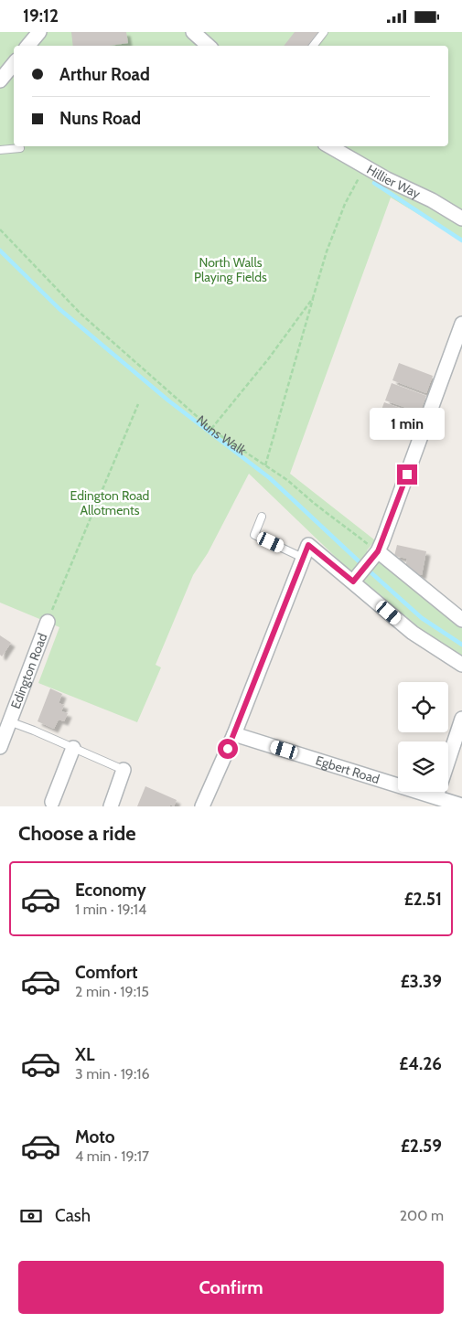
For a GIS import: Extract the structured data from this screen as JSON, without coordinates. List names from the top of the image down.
{
  "streets": {
    "street": ["Hillier Way", "Edington Road", "Egbert Road"],
    "path": ["Nuns Walk"]
  },
  "parks": ["North Walls Playing Fields", "Edington Road Allotments"],
  "page": {
    "status": "19:12",
    "banner": ["Arthur Road", "Nuns Road"],
    "bubble": "1 min",
    "heading": "Choose a ride",
    "list": [
      {
        "name": "Economy",
        "note": "1 min · 19:14",
        "value": "£2.51"
      },
      {
        "name": "Comfort",
        "note": "2 min · 19:15",
        "value": "£3.39"
      },
      {
        "name": "XL",
        "note": "3 min · 19:16",
        "value": "£4.26"
      },
      {
        "name": "Moto",
        "note": "4 min · 19:17",
        "value": "£2.59"
      }
    ],
    "pay": ["Cash", "200 m"],
    "buttons": "Confirm"
  }
}
